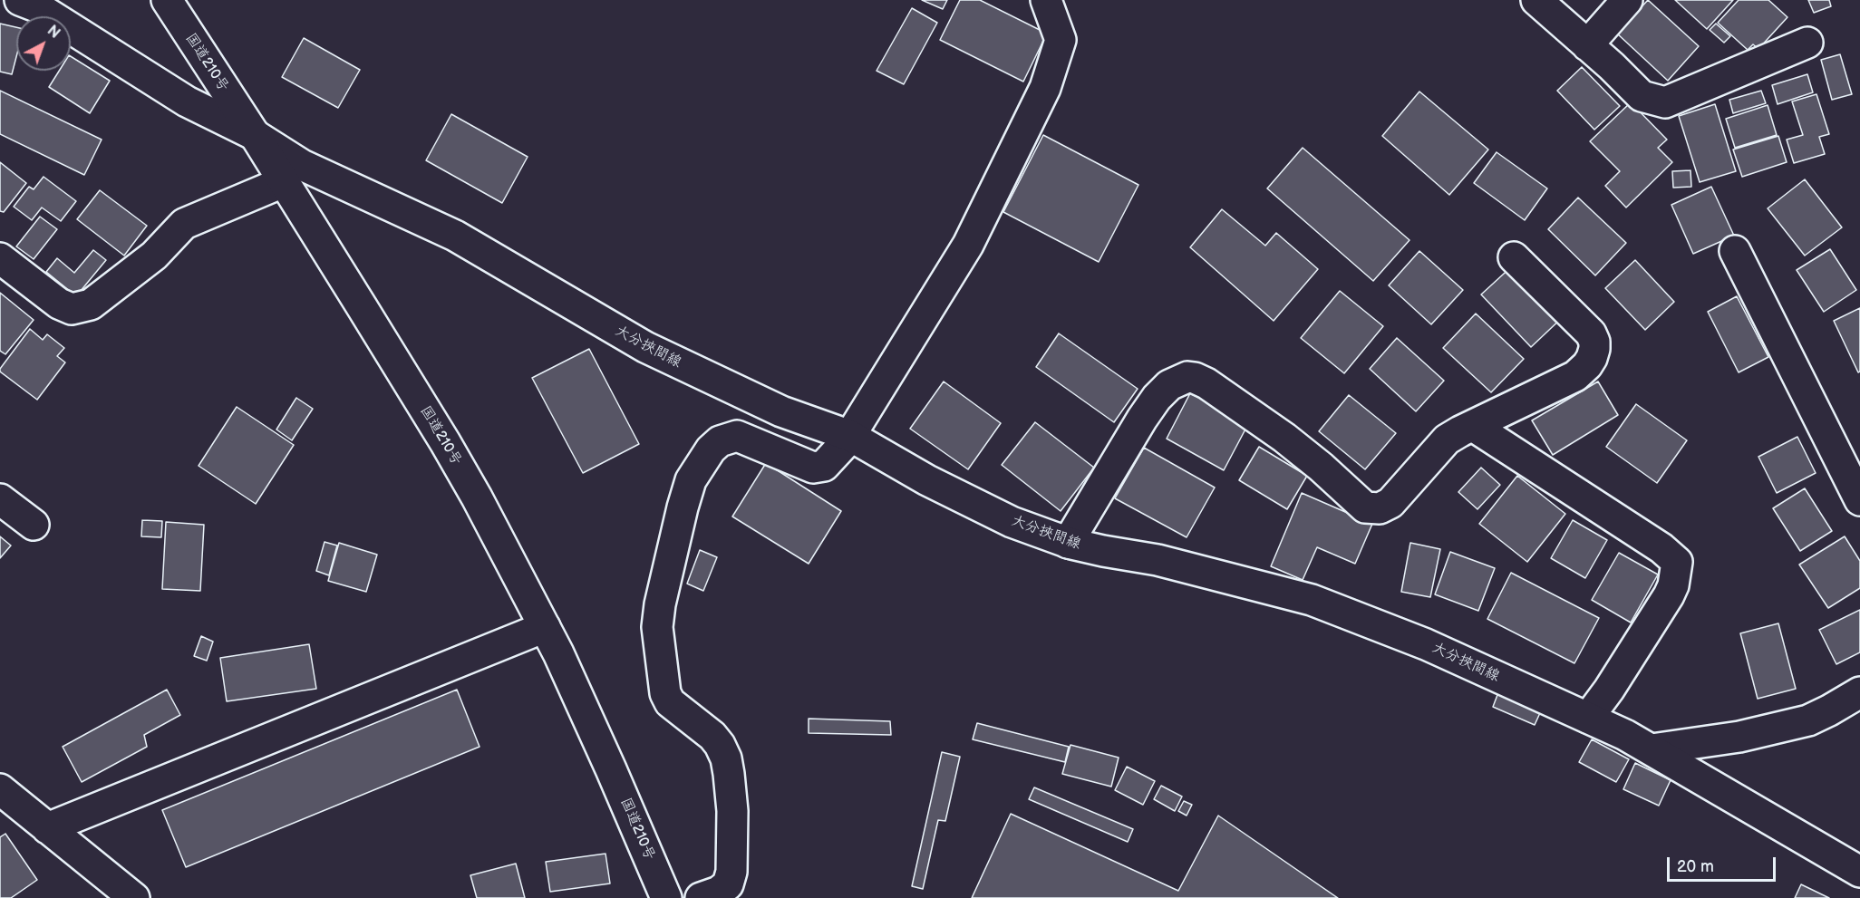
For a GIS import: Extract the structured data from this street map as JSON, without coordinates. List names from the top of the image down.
{
  "streets": {
    "main road": ["国道210号", "大分挾間線"]
  },
  "crossings": [
    ["国道210号", "大分挾間線"]
  ],
  "scale_bar": "20 m",
  "north": "top right"
}
